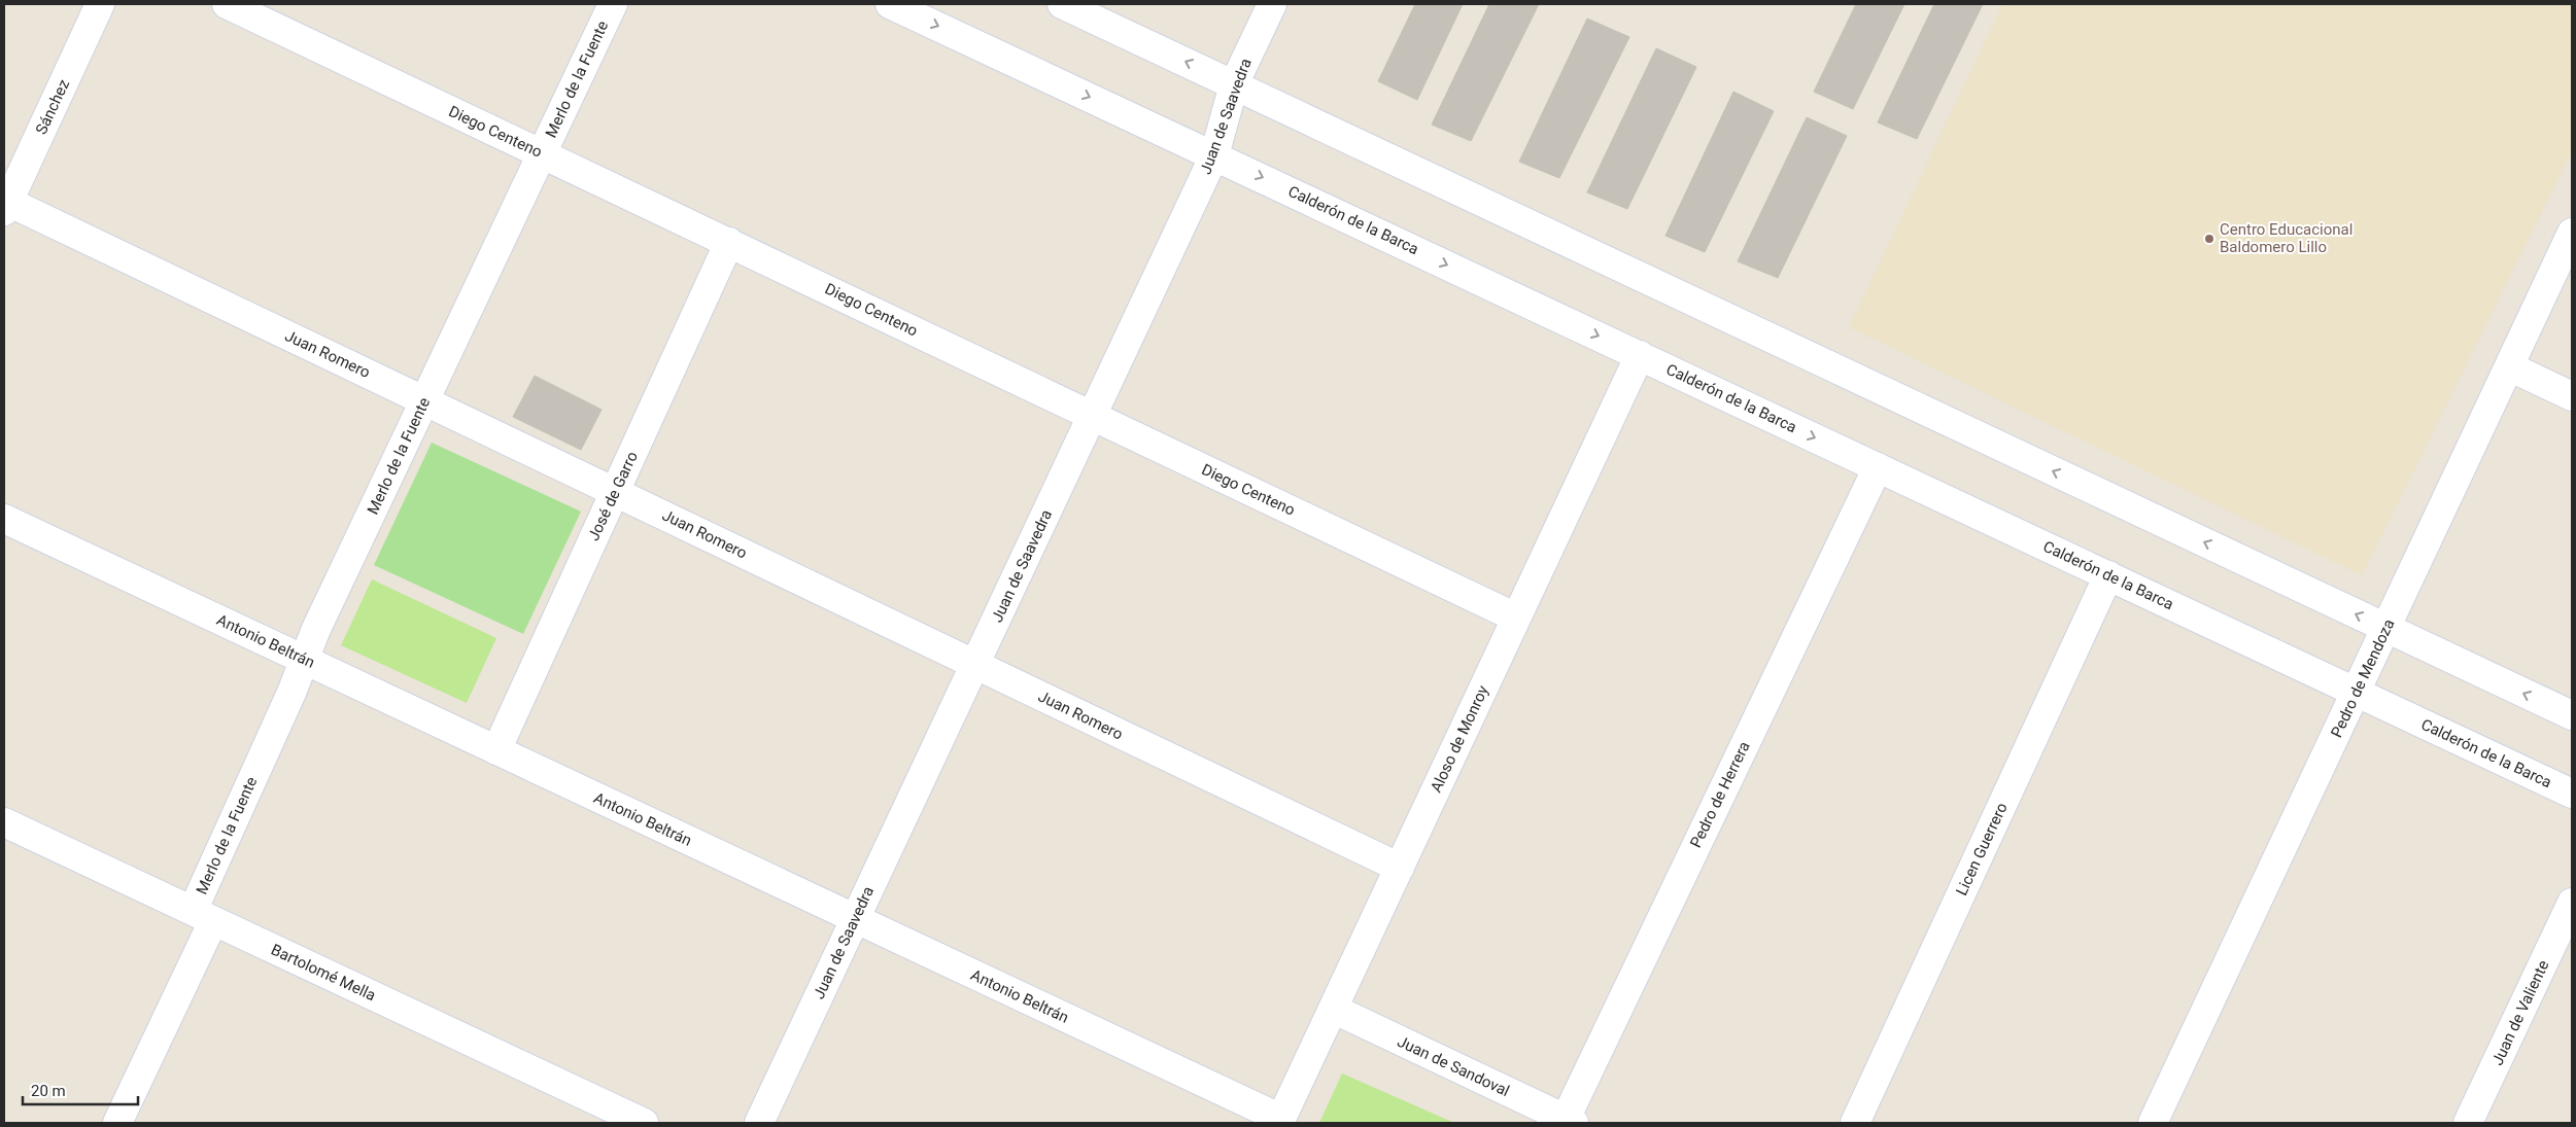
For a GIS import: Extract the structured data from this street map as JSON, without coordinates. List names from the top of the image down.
{
  "streets": {
    "street": [
      "Merlo de la Fuente",
      "Sánchez",
      "Juan de Saavedra",
      "Diego Centeno",
      "Calderón de la Barca",
      "Juan Romero",
      "José de Garro",
      "Antonio Beltrán",
      "Pedro de Mendoza",
      "Aloso de Monroy",
      "Pedro de Herrera",
      "Licen Guerrero",
      "Bartolomé Mella",
      "Juan de Valiente",
      "Juan de Sandoval"
    ]
  },
  "crossings": [
    ["Merlo de la Fuente", "Diego Centeno"],
    ["Merlo de la Fuente", "Juan Romero"],
    ["Merlo de la Fuente", "Antonio Beltrán"],
    ["Merlo de la Fuente", "Bartolomé Mella"],
    ["Sánchez", "Juan Romero"],
    ["Juan de Saavedra", "Diego Centeno"],
    ["Juan de Saavedra", "Calderón de la Barca"],
    ["Juan de Saavedra", "Juan Romero"],
    ["Juan de Saavedra", "Antonio Beltrán"],
    ["Diego Centeno", "José de Garro"],
    ["Diego Centeno", "Aloso de Monroy"],
    ["Calderón de la Barca", "Pedro de Mendoza"],
    ["Calderón de la Barca", "Aloso de Monroy"],
    ["Calderón de la Barca", "Pedro de Herrera"],
    ["Calderón de la Barca", "Licen Guerrero"],
    ["Juan Romero", "José de Garro"],
    ["Juan Romero", "Aloso de Monroy"],
    ["José de Garro", "Antonio Beltrán"],
    ["Antonio Beltrán", "Aloso de Monroy"],
    ["Aloso de Monroy", "Juan de Sandoval"],
    ["Pedro de Herrera", "Juan de Sandoval"]
  ],
  "places": ["Centro Educacional Baldomero Lillo"],
  "scale_bar": "20 m"
}
